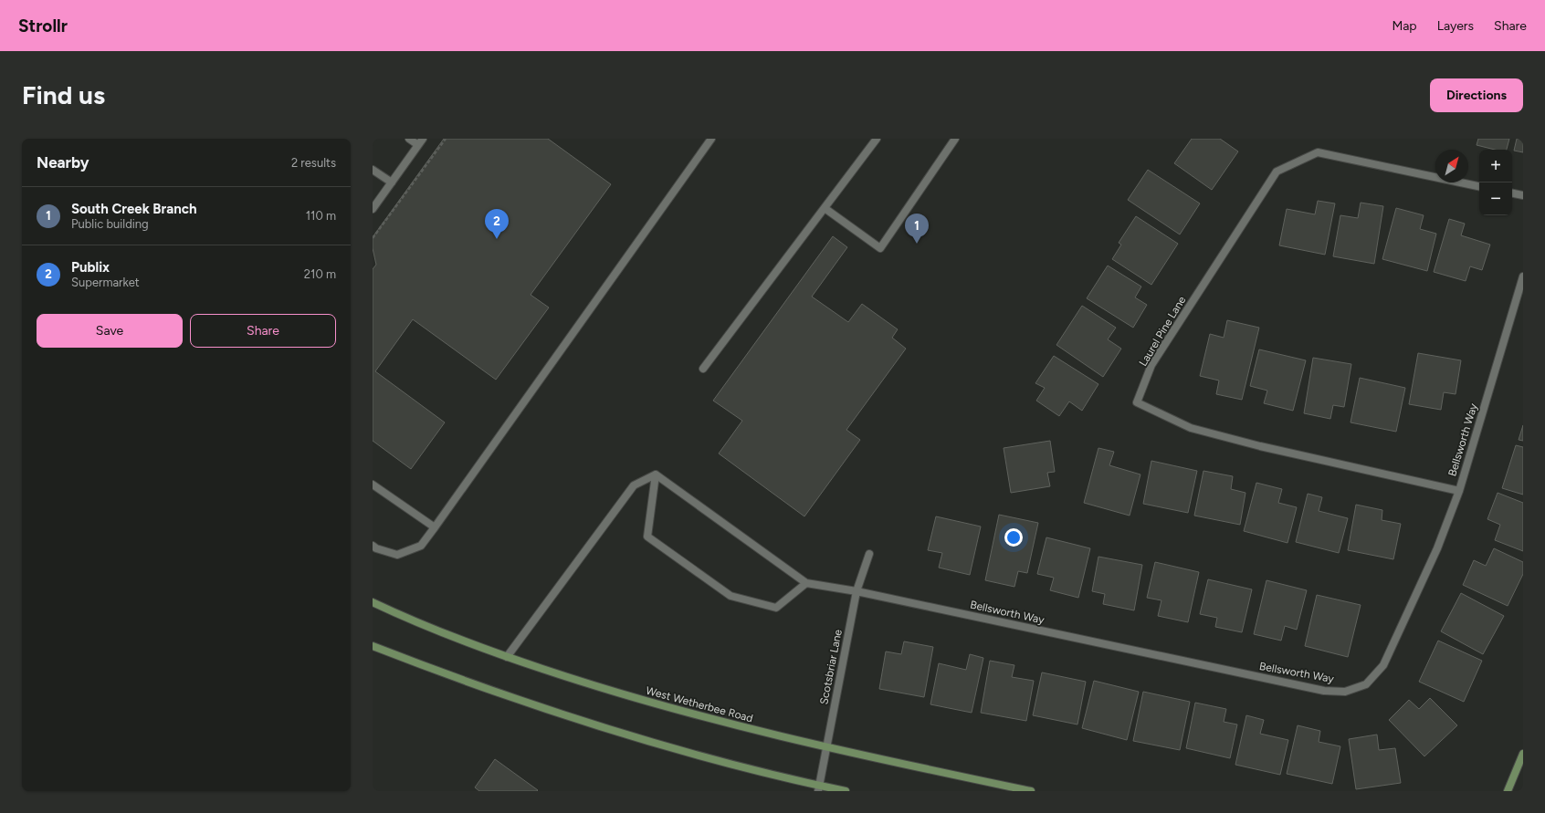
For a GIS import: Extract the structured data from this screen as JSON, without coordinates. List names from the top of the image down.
{
  "streets": {
    "street": [
      "Laurel Pine Lane",
      "Bellsworth Way",
      "Scotsbriar Lane",
      "West Wetherbee Road"
    ]
  },
  "crossings": [
    ["Laurel Pine Lane", "Bellsworth Way"],
    ["Bellsworth Way", "Scotsbriar Lane"],
    ["Scotsbriar Lane", "West Wetherbee Road"]
  ],
  "north": "top right",
  "page": {
    "header": "Strollr",
    "nav": ["Map", "Layers", "Share"],
    "buttons": [
      "Directions",
      ["Save", "Share"]
    ],
    "title": "Find us",
    "heading": ["Nearby", "2 results"],
    "map_buttons": ["+", "−"],
    "list": [
      {
        "mark": "1",
        "name": "South Creek Branch",
        "note": "Public building",
        "value": "110 m"
      },
      {
        "mark": "2",
        "name": "Publix",
        "note": "Supermarket",
        "value": "210 m"
      }
    ],
    "pins": ["2", "1"]
  }
}
